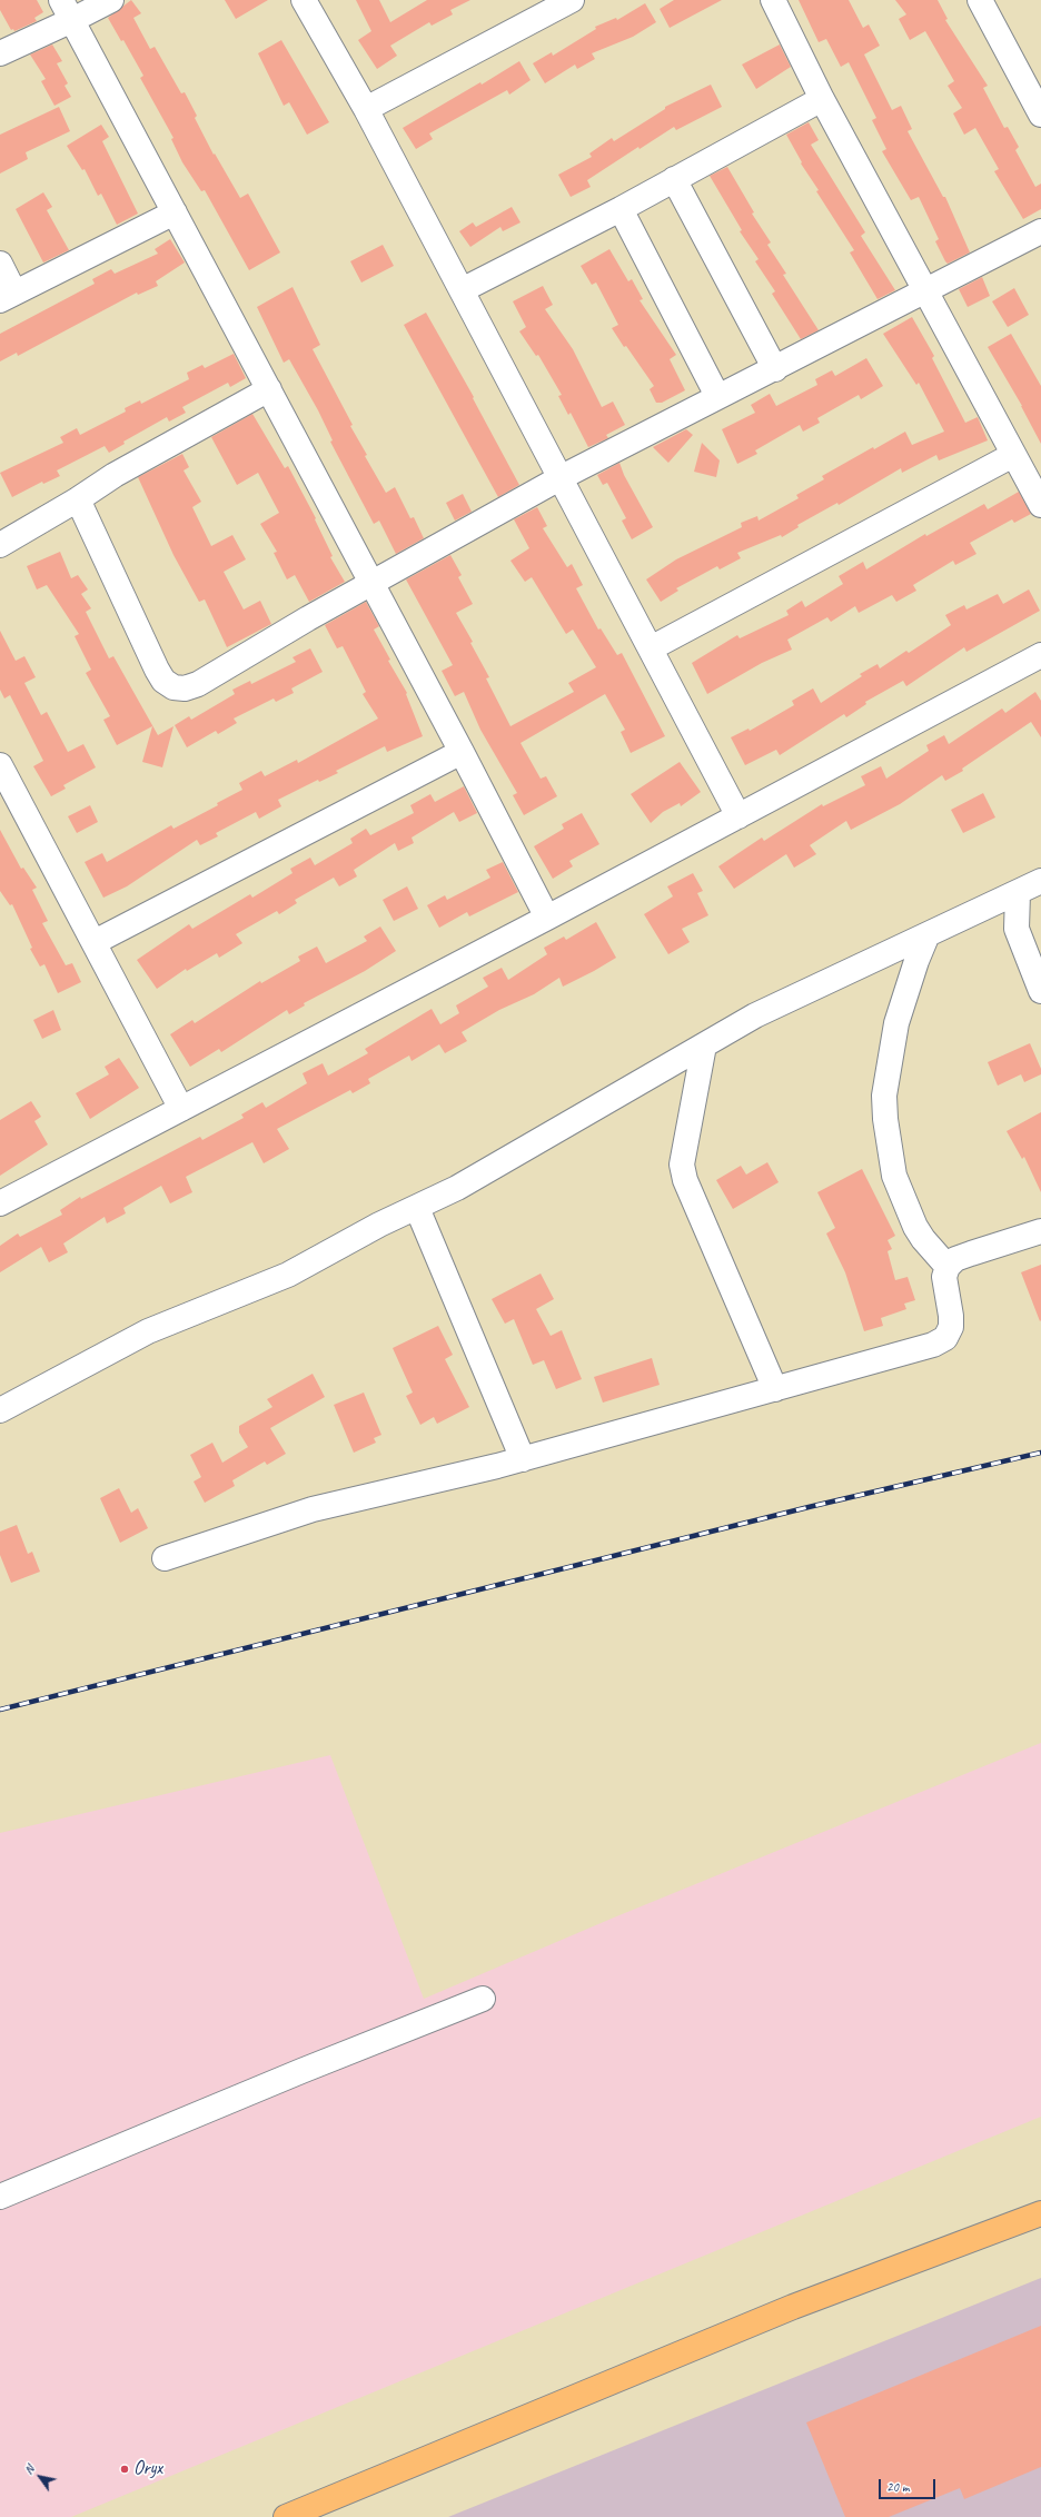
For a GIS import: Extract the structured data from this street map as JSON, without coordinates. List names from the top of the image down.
{
  "places": ["Oryx"],
  "scale_bar": "20 m",
  "north": "top left"
}
